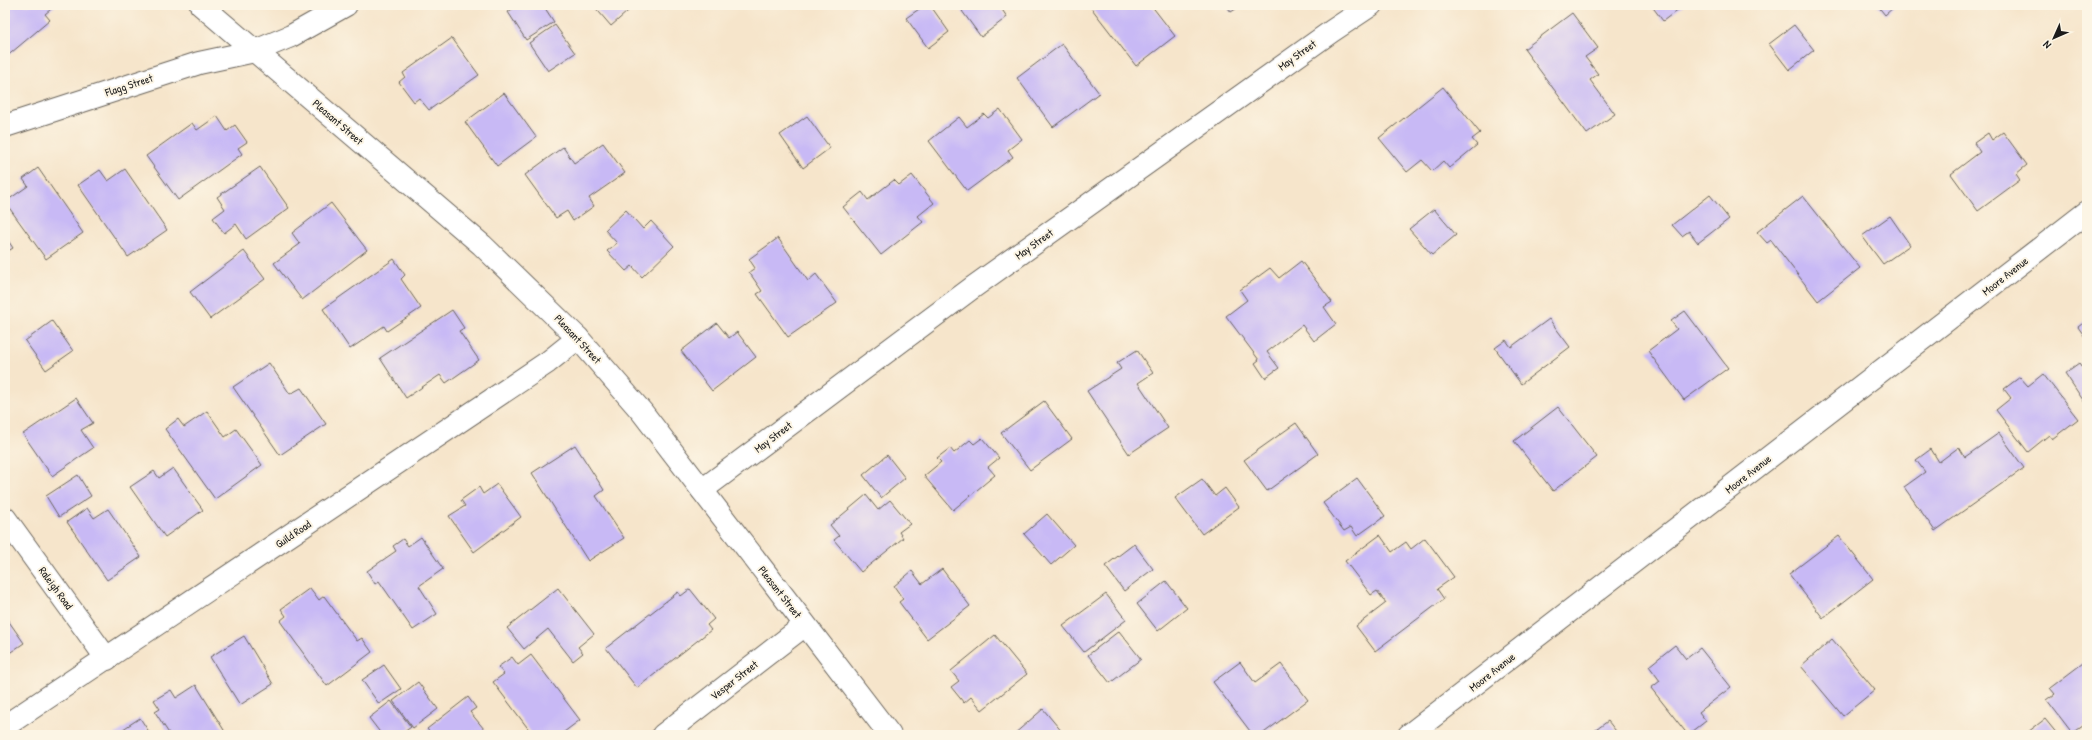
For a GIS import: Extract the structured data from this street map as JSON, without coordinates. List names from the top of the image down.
{
  "streets": {
    "street": [
      "May Street",
      "Flagg Street",
      "Pleasant Street",
      "Moore Avenue",
      "Guild Road",
      "Raleigh Road",
      "Vesper Street"
    ]
  },
  "crossings": [
    ["May Street", "Pleasant Street"],
    ["Flagg Street", "Pleasant Street"],
    ["Pleasant Street", "Guild Road"],
    ["Pleasant Street", "Vesper Street"],
    ["Guild Road", "Raleigh Road"]
  ],
  "north": "bottom left"
}
